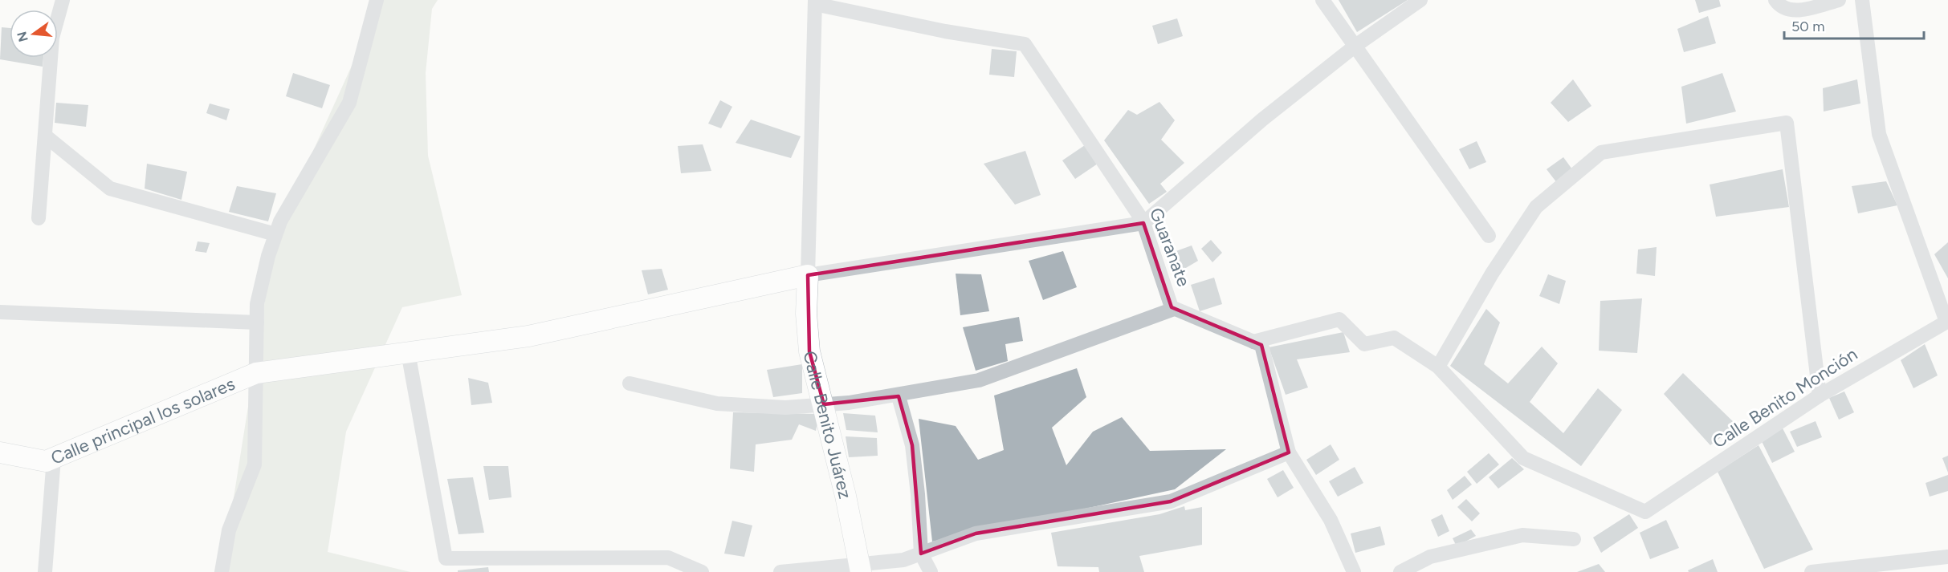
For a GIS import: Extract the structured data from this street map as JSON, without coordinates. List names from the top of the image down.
{
  "streets": {
    "main road": ["Calle principal los solares", "Calle Benito Juárez"],
    "street": ["Guaranate", "Calle Benito Monción"]
  },
  "crossings": [
    ["Calle principal los solares", "Calle Benito Juárez"]
  ],
  "scale_bar": "50 m",
  "north": "left"
}
